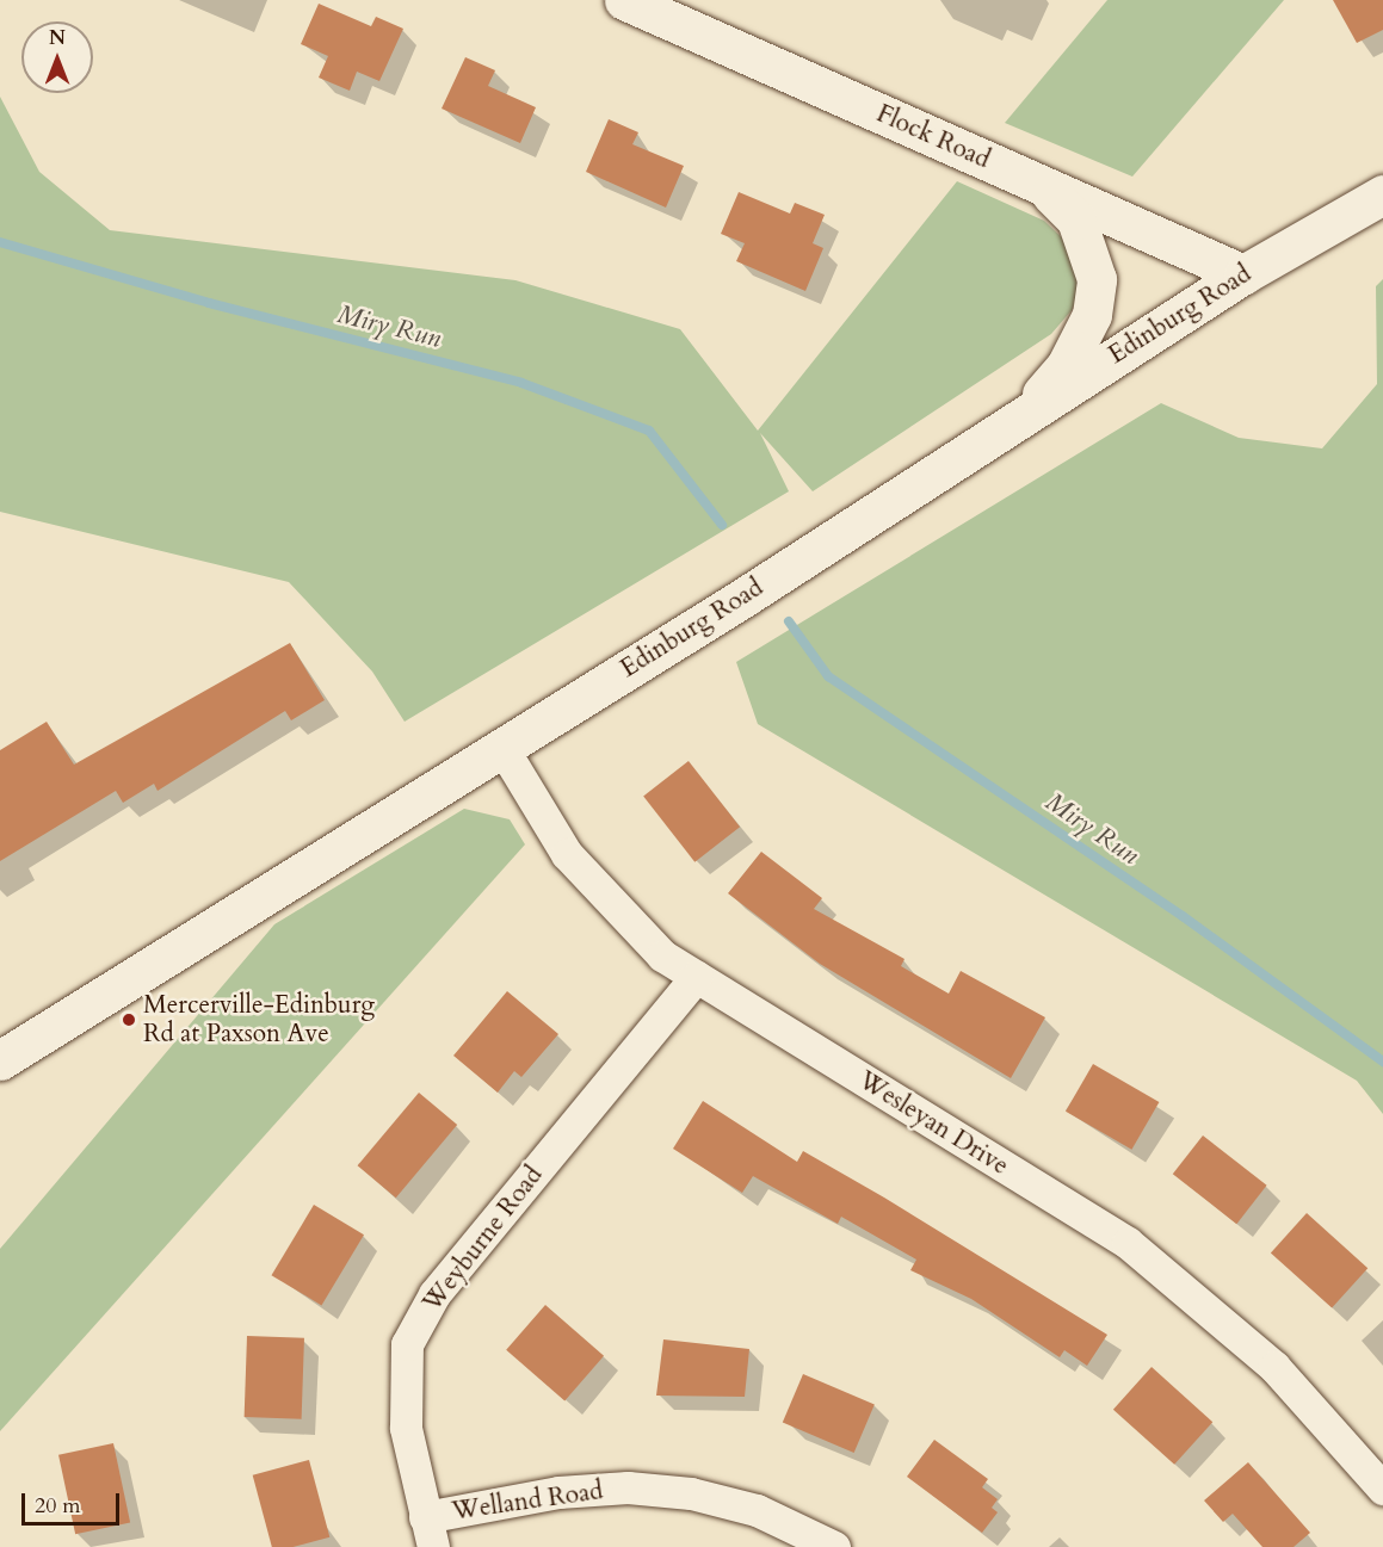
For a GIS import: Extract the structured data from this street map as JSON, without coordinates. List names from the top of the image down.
{
  "streets": {
    "main road": ["Flock Road", "Edinburg Road"],
    "street": ["Wesleyan Drive", "Weyburne Road", "Welland Road"]
  },
  "crossings": [
    ["Flock Road", "Edinburg Road"],
    ["Edinburg Road", "Wesleyan Drive"],
    ["Wesleyan Drive", "Weyburne Road"],
    ["Weyburne Road", "Welland Road"]
  ],
  "water": ["Miry Run"],
  "places": ["Mercerville-Edinburg Rd at Paxson Ave"],
  "scale_bar": "20 m",
  "north": "top"
}
